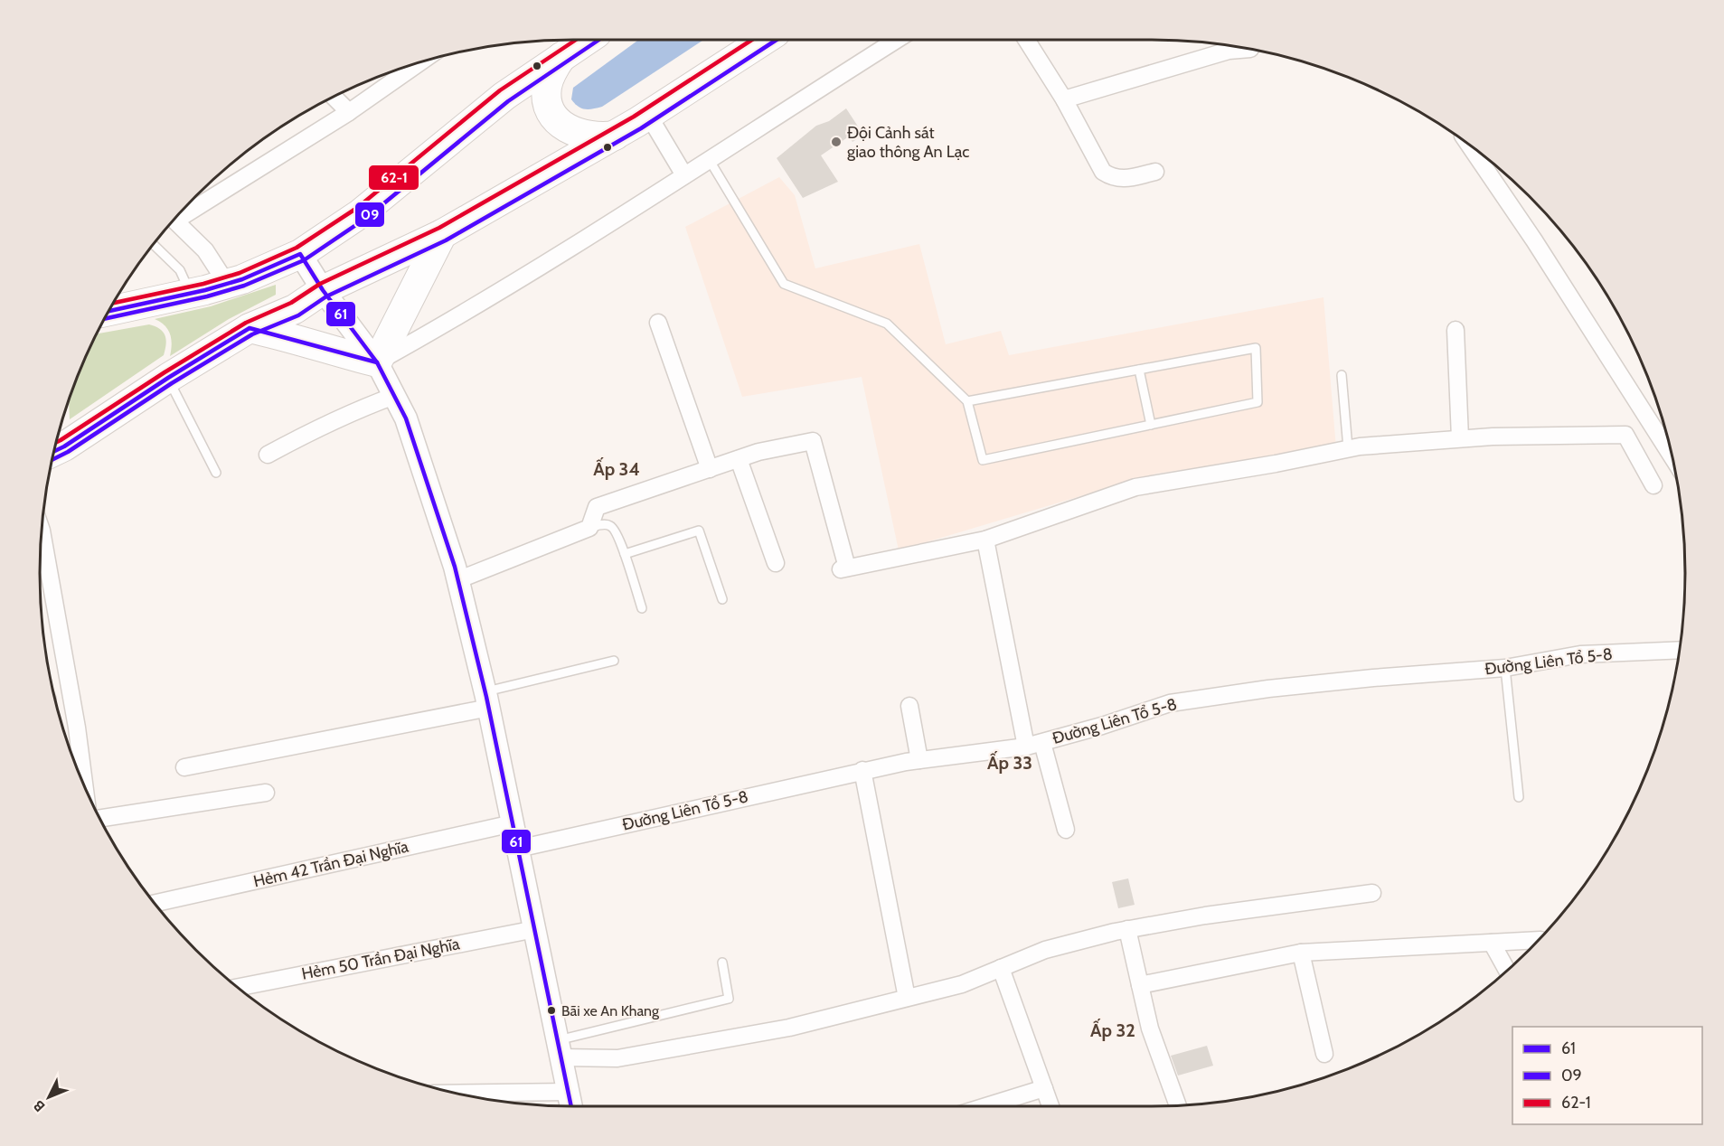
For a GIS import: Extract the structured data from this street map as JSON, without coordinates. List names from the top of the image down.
{
  "streets": {
    "street": ["Đường Liên Tổ 5-8", "Hẻm 42 Trần Đại Nghĩa", "Hẻm 50 Trần Đại Nghĩa"]
  },
  "districts": ["Ấp 34", "Ấp 33", "Ấp 32"],
  "places": ["Đội Cảnh sát giao thông An Lạc", "Bãi xe An Khang"],
  "lines": ["transit line 09", "transit line 62-1", "transit line 61"],
  "legend": ["61", "09", "62-1"],
  "north": "bottom left"
}
